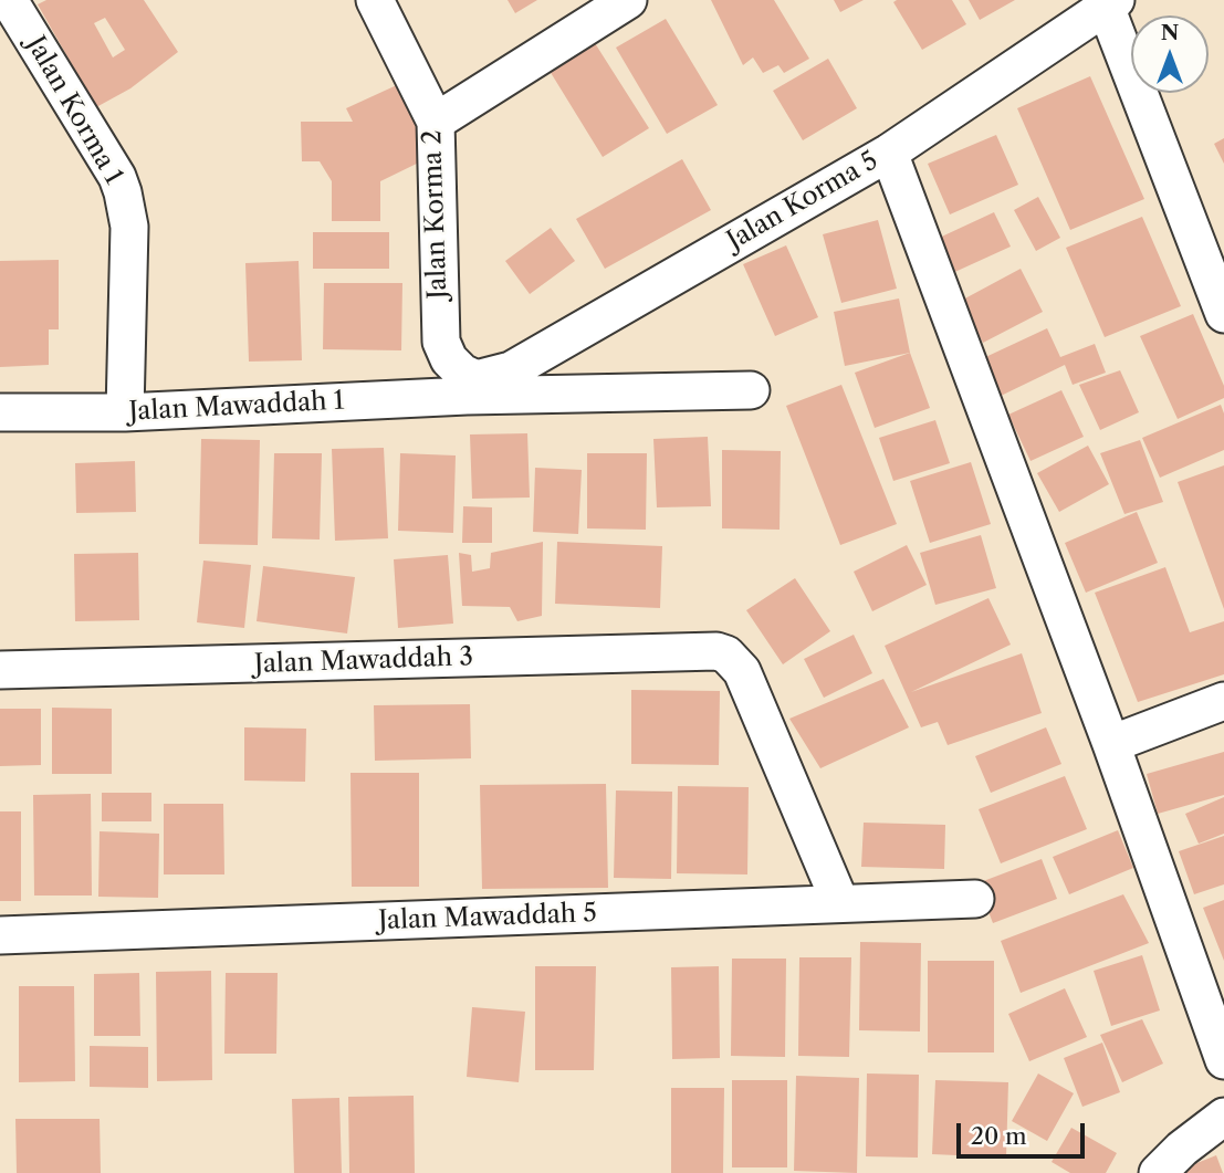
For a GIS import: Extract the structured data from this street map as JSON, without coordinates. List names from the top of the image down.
{
  "streets": {
    "street": [
      "Jalan Korma 1",
      "Jalan Korma 5",
      "Jalan Korma 2",
      "Jalan Mawaddah 1",
      "Jalan Mawaddah 3",
      "Jalan Mawaddah 5"
    ]
  },
  "crossings": [
    ["Jalan Korma 1", "Jalan Mawaddah 1"],
    ["Jalan Korma 5", "Jalan Korma 2"],
    ["Jalan Korma 5", "Jalan Mawaddah 1"],
    ["Jalan Korma 2", "Jalan Mawaddah 1"],
    ["Jalan Mawaddah 3", "Jalan Mawaddah 5"]
  ],
  "scale_bar": "20 m",
  "north": "top"
}
